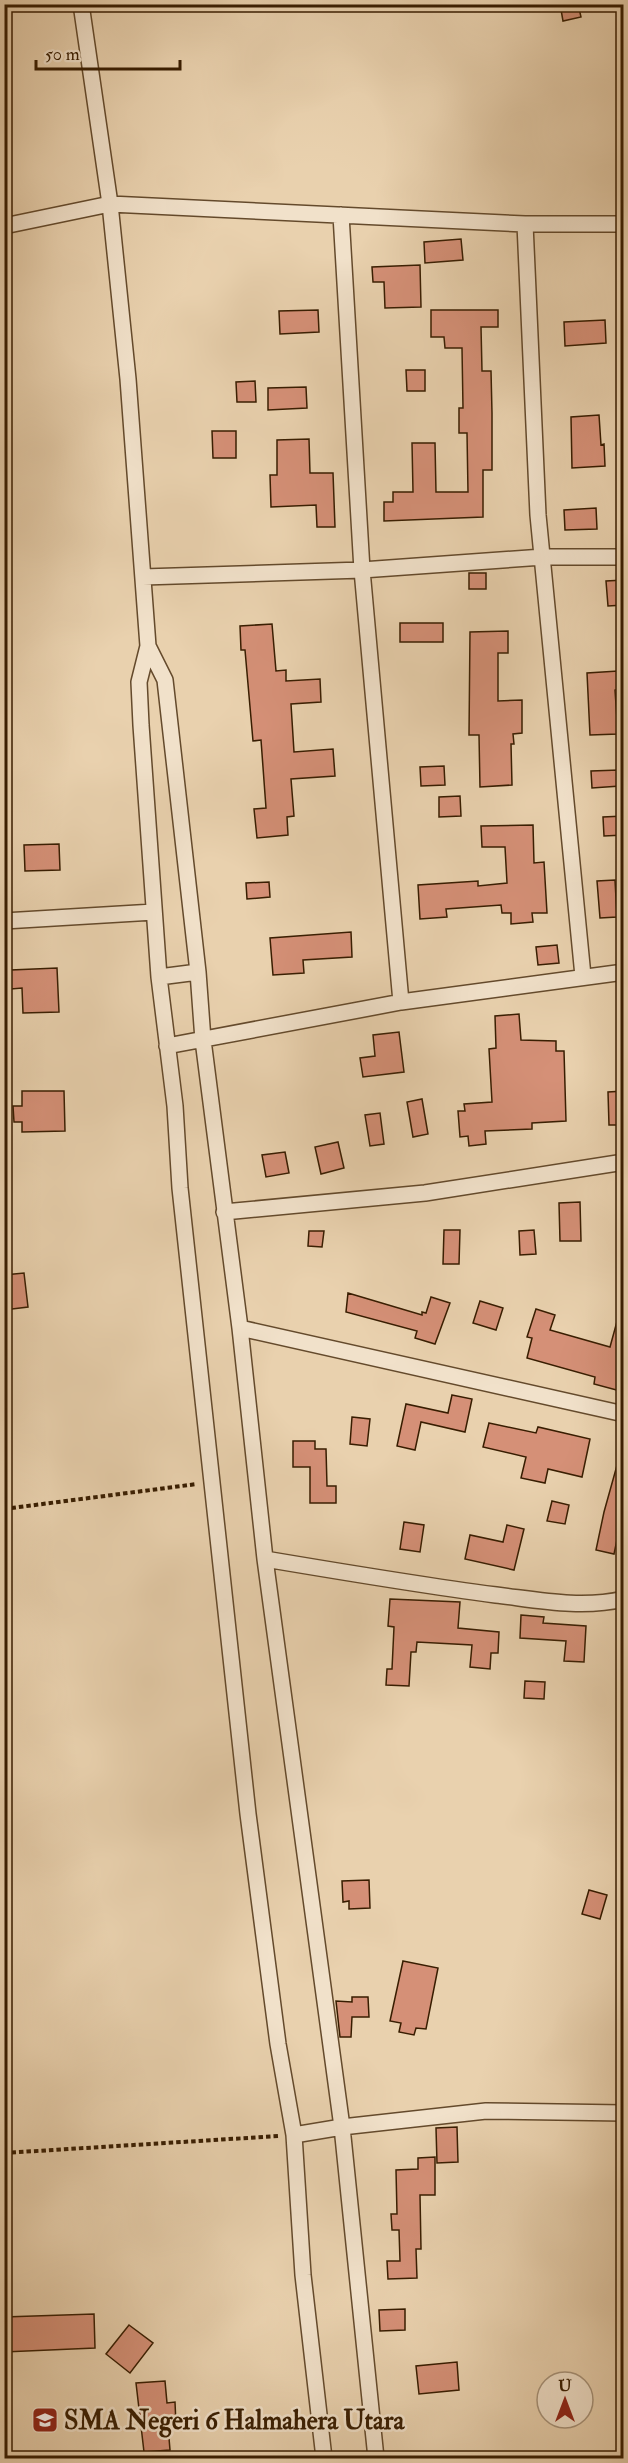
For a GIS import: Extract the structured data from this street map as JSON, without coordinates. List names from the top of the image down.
{
  "places": {
    "school or university": ["SMA Negeri 6 Halmahera Utara"]
  },
  "scale_bar": "50 m",
  "north": "top"
}
